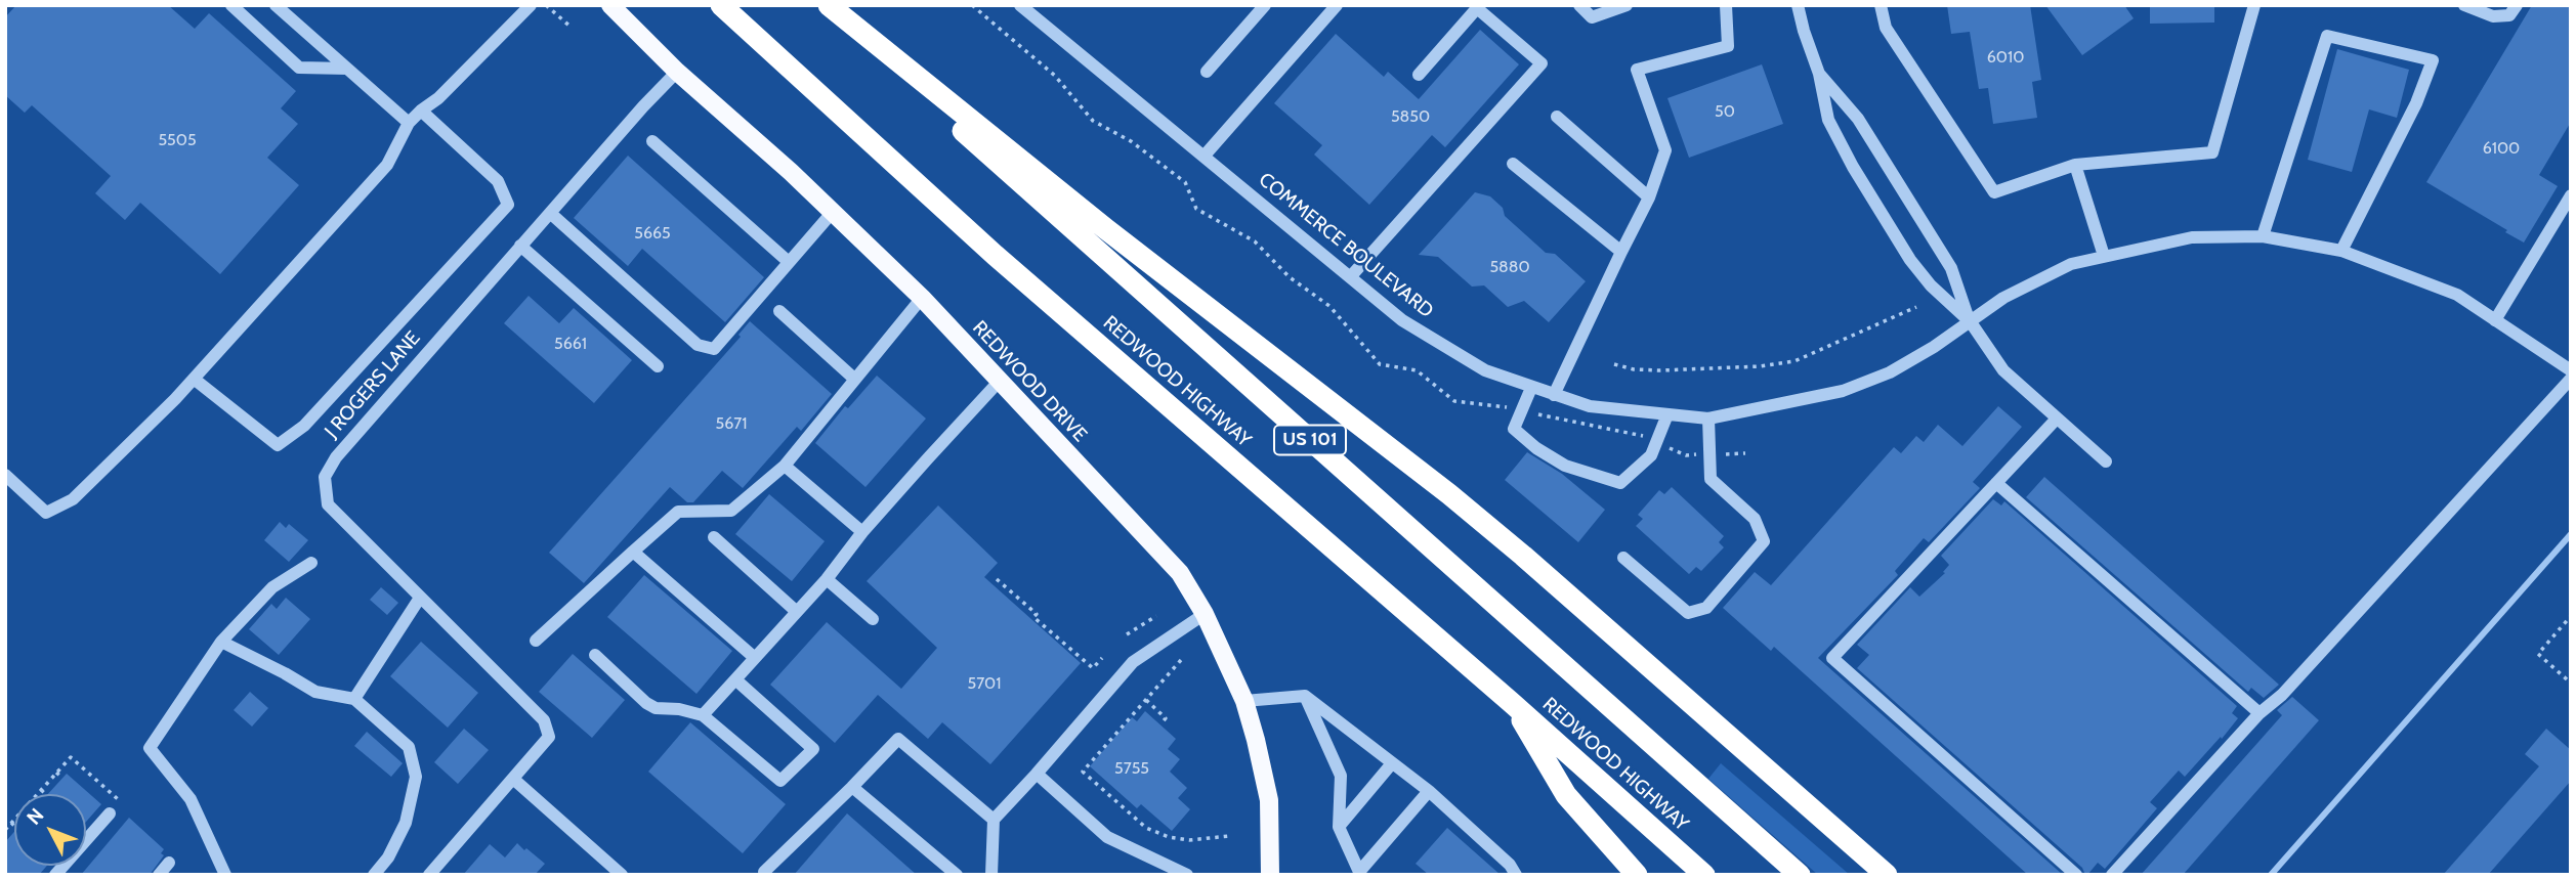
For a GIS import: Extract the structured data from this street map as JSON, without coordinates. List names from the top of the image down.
{
  "streets": {
    "highway": ["REDWOOD HIGHWAY", "US 101"],
    "main road": ["REDWOOD DRIVE"],
    "street": ["COMMERCE BOULEVARD", "J ROGERS LANE"]
  },
  "crossings": [
    ["REDWOOD DRIVE", "J ROGERS LANE"]
  ],
  "house_numbers": [
    "6010",
    "50",
    "5850",
    "5505",
    "6100",
    "5665",
    "5880",
    "5661",
    "5671",
    "5701",
    "5755"
  ],
  "north": "top left"
}
